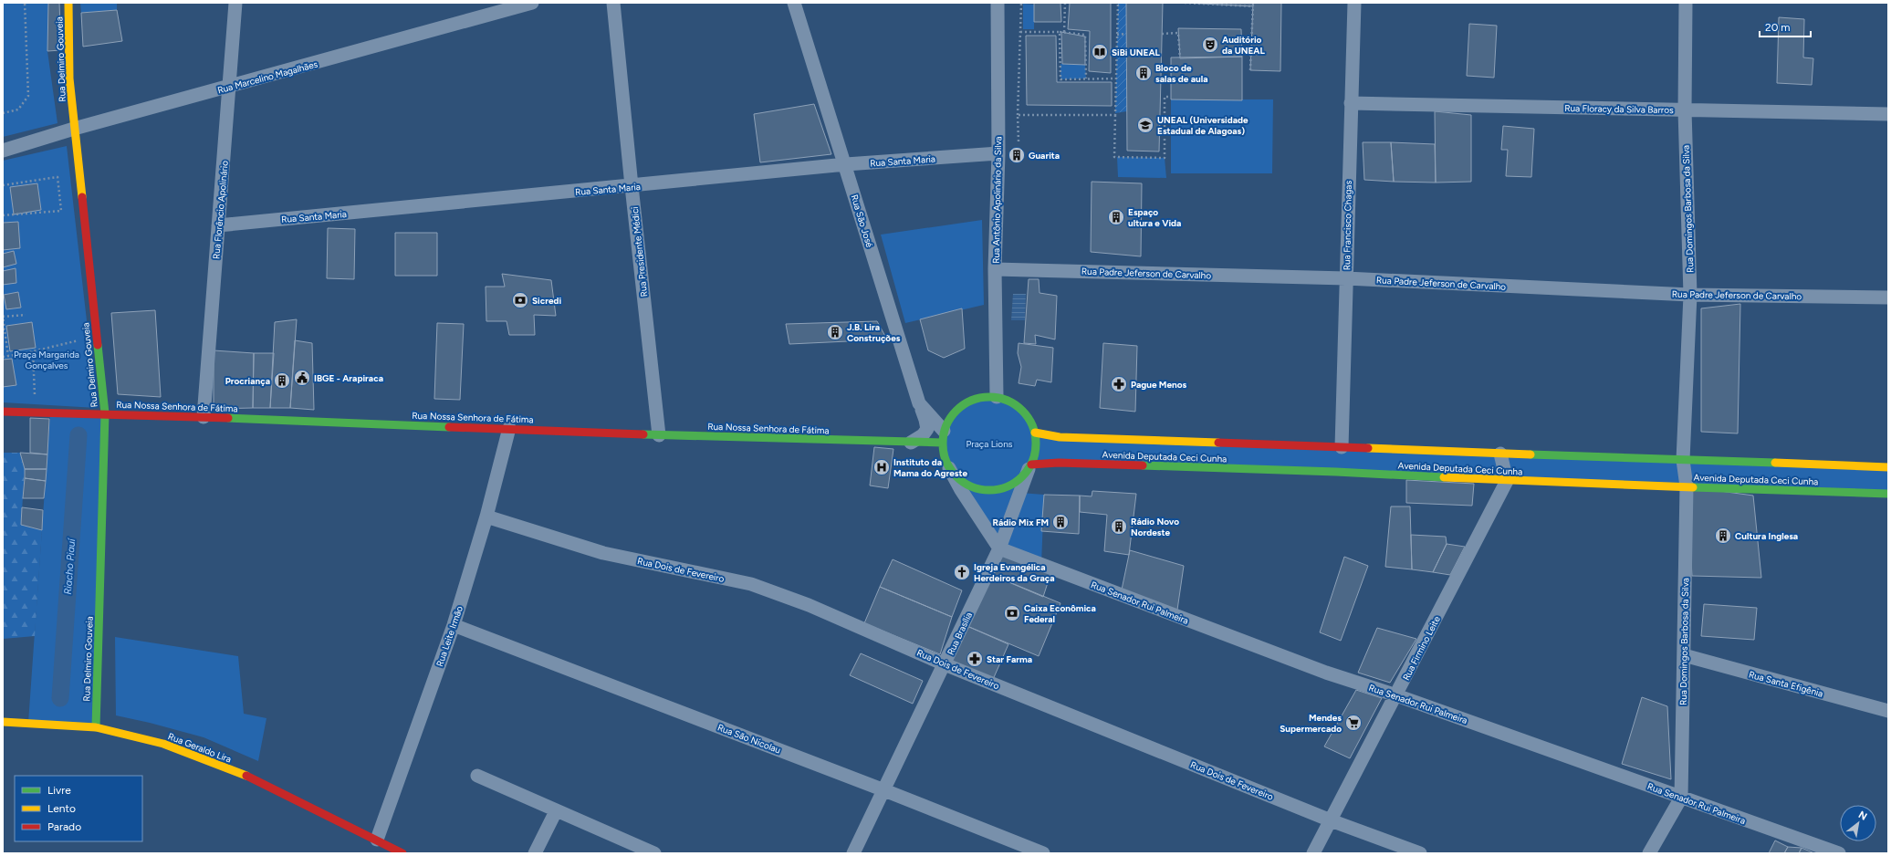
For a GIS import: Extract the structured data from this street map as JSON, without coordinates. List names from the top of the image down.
{
  "streets": {
    "main road": [
      "Rua Delmiro Gouveia",
      "Rua Nossa Senhora de Fátima",
      "Avenida Deputada Ceci Cunha",
      "Rua Geraldo Lira"
    ],
    "street": [
      "Rua Marcelino Magalhães",
      "Rua Floracy da Silva Barros",
      "Rua Santa Maria",
      "Rua Antônio Apolinário da Silva",
      "Rua Domingos Barbosa da Silva",
      "Rua Florêncio Apolinário",
      "Rua São José",
      "Rua Francisco Chagas",
      "Rua Presidente Médici",
      "Rua Padre Jeferson de Carvalho",
      "Rua Dois de Fevereiro",
      "Rua Senador Rui Palmeira",
      "Rua Brasília",
      "Rua Leite Irmão",
      "Rua Firmino Leite",
      "Rua Santa Efigênia",
      "Rua São Nicolau"
    ]
  },
  "crossings": [
    ["Rua Delmiro Gouveia", "Rua Marcelino Magalhães"],
    ["Rua Delmiro Gouveia", "Rua Nossa Senhora de Fátima"],
    ["Rua Delmiro Gouveia", "Rua Geraldo Lira"],
    ["Rua Marcelino Magalhães", "Rua Florêncio Apolinário"],
    ["Rua Floracy da Silva Barros", "Rua Domingos Barbosa da Silva"],
    ["Rua Floracy da Silva Barros", "Rua Francisco Chagas"],
    ["Rua Santa Maria", "Rua Antônio Apolinário da Silva"],
    ["Rua Santa Maria", "Rua Florêncio Apolinário"],
    ["Rua Santa Maria", "Rua São José"],
    ["Rua Santa Maria", "Rua Presidente Médici"],
    ["Rua Antônio Apolinário da Silva", "Rua São José"],
    ["Rua Antônio Apolinário da Silva", "Rua Padre Jeferson de Carvalho"],
    ["Rua Antônio Apolinário da Silva", "Rua Nossa Senhora de Fátima"],
    ["Rua Antônio Apolinário da Silva", "Avenida Deputada Ceci Cunha"],
    ["Rua Antônio Apolinário da Silva", "Rua Brasília"],
    ["Rua Domingos Barbosa da Silva", "Rua Padre Jeferson de Carvalho"],
    ["Rua Domingos Barbosa da Silva", "Avenida Deputada Ceci Cunha"],
    ["Rua Domingos Barbosa da Silva", "Rua Senador Rui Palmeira"],
    ["Rua Domingos Barbosa da Silva", "Rua Santa Efigênia"],
    ["Rua Florêncio Apolinário", "Rua Nossa Senhora de Fátima"],
    ["Rua São José", "Rua Nossa Senhora de Fátima"],
    ["Rua São José", "Avenida Deputada Ceci Cunha"],
    ["Rua São José", "Rua Brasília"],
    ["Rua Francisco Chagas", "Rua Padre Jeferson de Carvalho"],
    ["Rua Francisco Chagas", "Avenida Deputada Ceci Cunha"],
    ["Rua Presidente Médici", "Rua Nossa Senhora de Fátima"],
    ["Rua Nossa Senhora de Fátima", "Avenida Deputada Ceci Cunha"],
    ["Rua Nossa Senhora de Fátima", "Rua Brasília"],
    ["Rua Nossa Senhora de Fátima", "Rua Leite Irmão"],
    ["Avenida Deputada Ceci Cunha", "Rua Brasília"],
    ["Avenida Deputada Ceci Cunha", "Rua Firmino Leite"],
    ["Rua Dois de Fevereiro", "Rua Brasília"],
    ["Rua Dois de Fevereiro", "Rua Leite Irmão"],
    ["Rua Dois de Fevereiro", "Rua Firmino Leite"],
    ["Rua Senador Rui Palmeira", "Rua Brasília"],
    ["Rua Senador Rui Palmeira", "Rua Firmino Leite"],
    ["Rua Brasília", "Rua São Nicolau"],
    ["Rua Leite Irmão", "Rua São Nicolau"],
    ["Rua Leite Irmão", "Rua Geraldo Lira"]
  ],
  "water": ["Riacho Piauí"],
  "parks": ["Praça Margarida Gonçalves", "Praça Lions"],
  "places": {
    "theatre": ["Auditório da UNEAL"],
    "library": ["SiBi UNEAL"],
    "building": [
      "Bloco de salas de aula",
      "Guarita",
      "Espaço ultura e Vida",
      "J.B. Lira Construções",
      "Procriança",
      "Rádio Mix FM",
      "Rádio Novo Nordeste",
      "Cultura Inglesa"
    ],
    "school or university": ["UNEAL (Universidade Estadual de Alagoas)"],
    "bank": ["Sicredi", "Caixa Econômica Federal"],
    "public building": ["IBGE - Arapiraca"],
    "pharmacy": ["Pague Menos", "Star Farma"],
    "hospital": ["Instituto da Mama do Agreste"],
    "church": ["Igreja Evangélica Herdeiros da Graça"],
    "supermarket": ["Mendes Supermercado"]
  },
  "legend": ["Livre", "Lento", "Parado"],
  "scale_bar": "20 m",
  "north": "top right"
}
